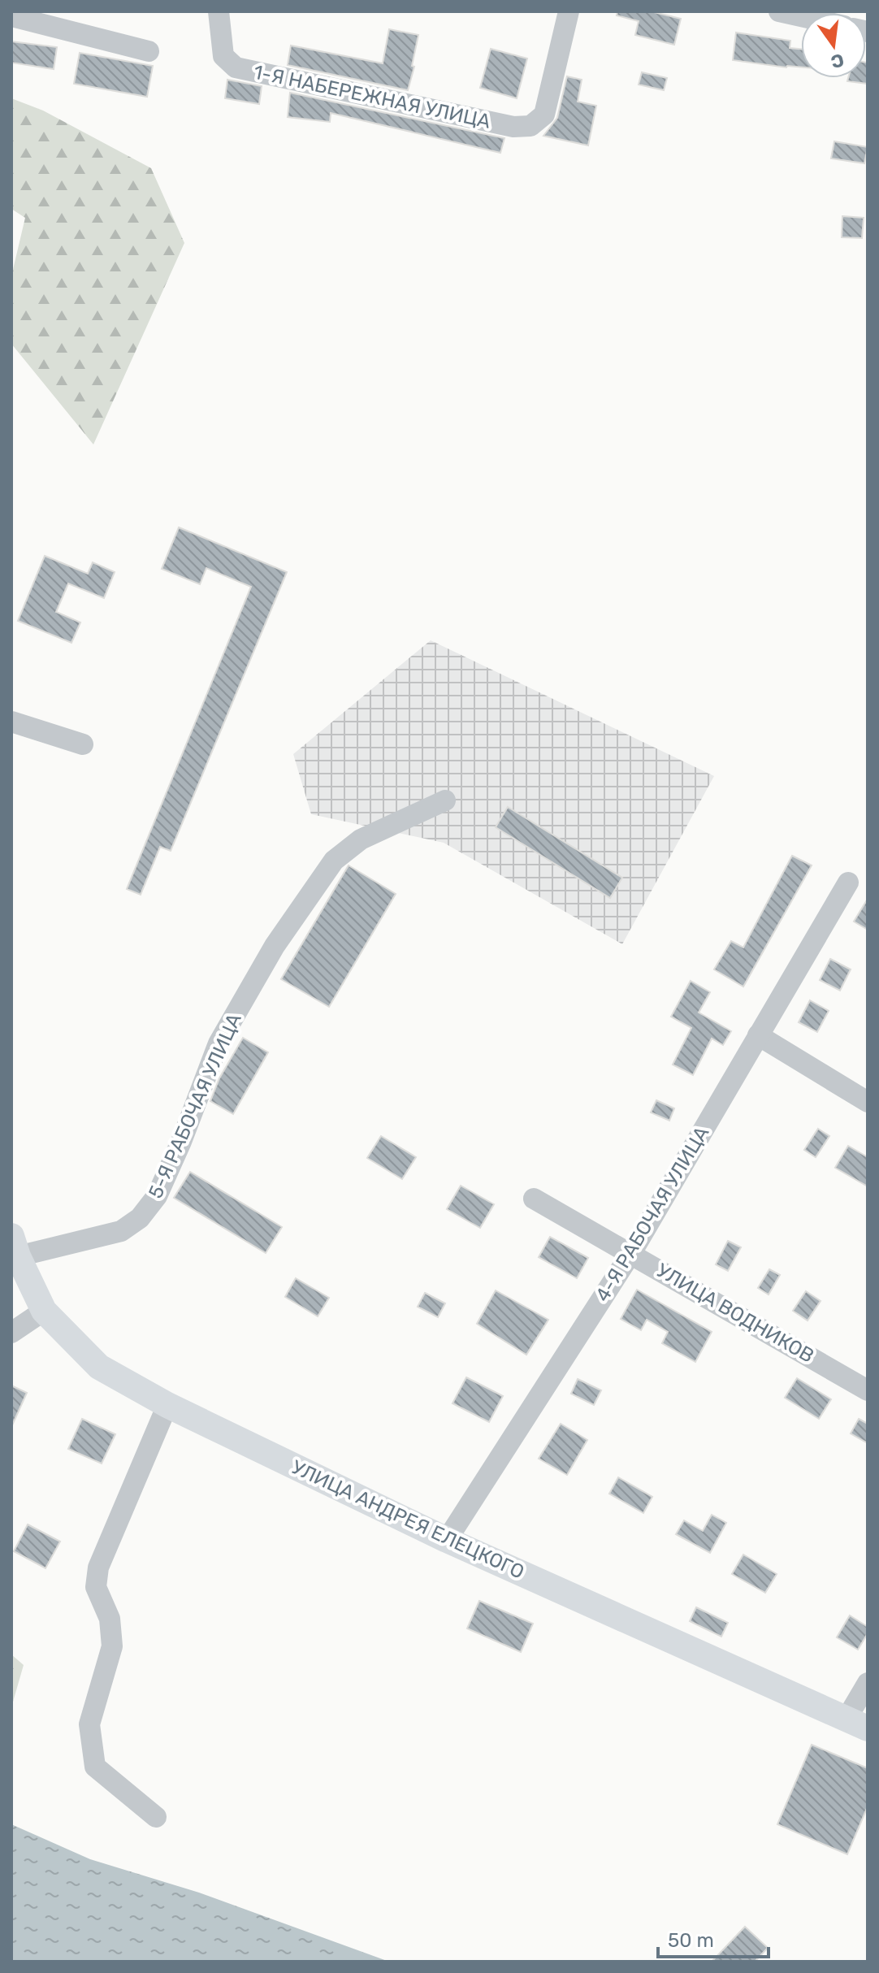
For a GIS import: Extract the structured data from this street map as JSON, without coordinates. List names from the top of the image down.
{
  "streets": {
    "main road": ["УЛИЦА АНДРЕЯ ЕЛЕЦКОГО"],
    "street": [
      "1-Я НАБЕРЕЖНАЯ УЛИЦА",
      "5-Я РАБОЧАЯ УЛИЦА",
      "4-Я РАБОЧАЯ УЛИЦА",
      "УЛИЦА ВОДНИКОВ"
    ]
  },
  "crossings": [
    ["5-Я РАБОЧАЯ УЛИЦА", "УЛИЦА АНДРЕЯ ЕЛЕЦКОГО"],
    ["4-Я РАБОЧАЯ УЛИЦА", "УЛИЦА ВОДНИКОВ"],
    ["4-Я РАБОЧАЯ УЛИЦА", "УЛИЦА АНДРЕЯ ЕЛЕЦКОГО"]
  ],
  "scale_bar": "50 m",
  "north": "bottom"
}
